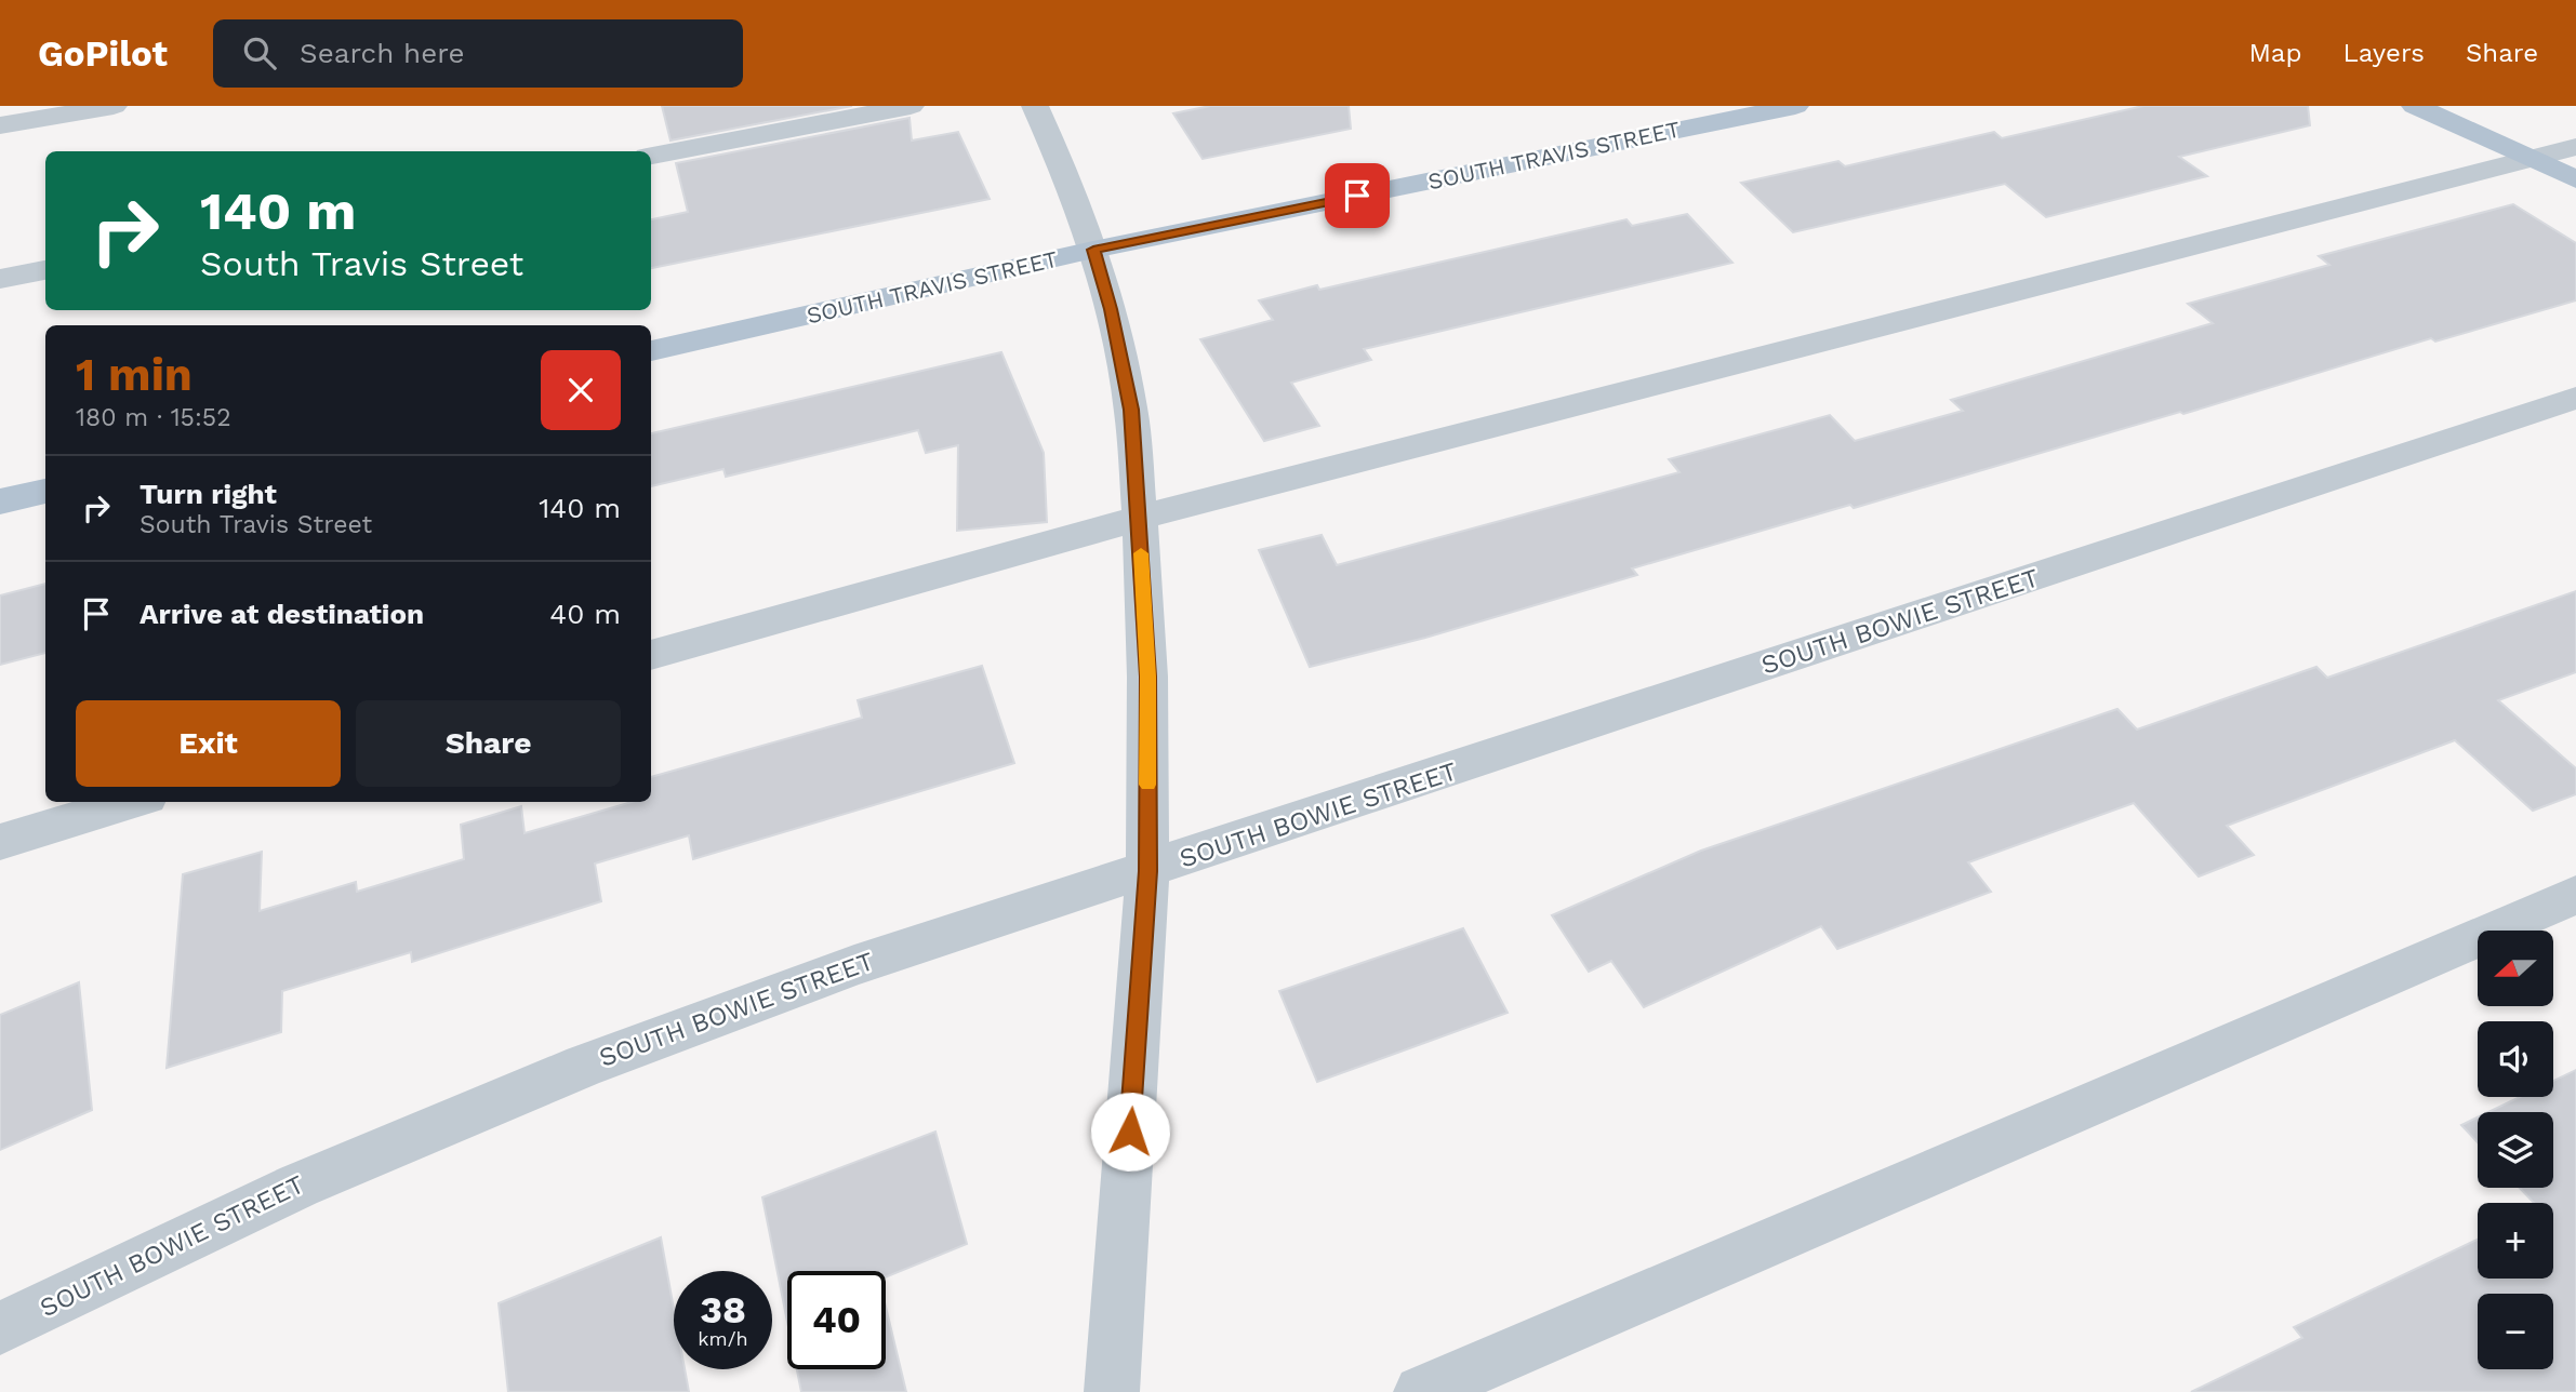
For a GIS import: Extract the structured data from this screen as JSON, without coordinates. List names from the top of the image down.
{
  "streets": {
    "main road": ["SOUTH TRAVIS STREET"],
    "street": ["SOUTH BOWIE STREET"]
  },
  "north": "left",
  "page": {
    "header": "GoPilot",
    "search": "Search here",
    "nav": ["Map", "Layers", "Share"],
    "turn": ["140 m", "South Travis Street"],
    "heading": ["1 min", "180 m · 15:52"],
    "list": [
      {
        "name": "Turn right",
        "note": "South Travis Street",
        "value": "140 m"
      },
      {
        "name": "Arrive at destination",
        "value": "40 m"
      }
    ],
    "buttons": ["Exit", "Share"],
    "map_buttons": ["+", "−"],
    "speed": "38 km/h",
    "limit": "40"
  }
}
